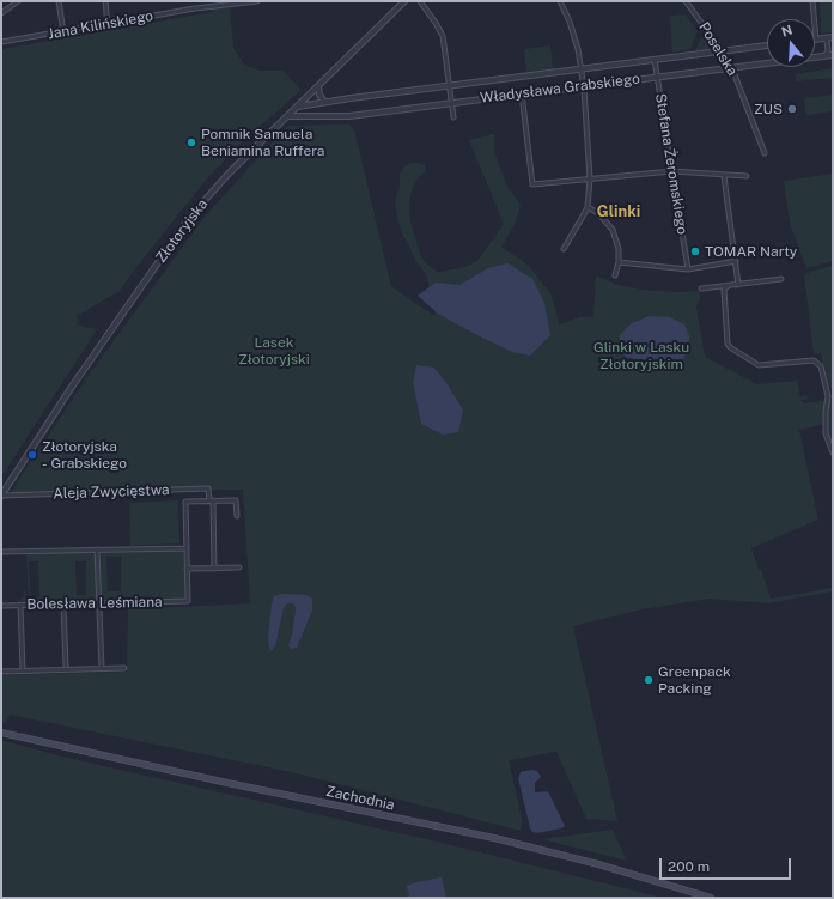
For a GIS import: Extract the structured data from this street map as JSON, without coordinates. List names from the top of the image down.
{
  "streets": {
    "main road": ["Zachodnia"],
    "street": [
      "Jana Kilińskiego",
      "Poselska",
      "Władysława Grabskiego",
      "Stefana Żeromskiego",
      "Złotoryjska",
      "Aleja Zwycięstwa",
      "Bolesława Leśmiana"
    ]
  },
  "crossings": [
    ["Poselska", "Władysława Grabskiego"],
    ["Władysława Grabskiego", "Stefana Żeromskiego"],
    ["Władysława Grabskiego", "Złotoryjska"],
    ["Złotoryjska", "Aleja Zwycięstwa"]
  ],
  "districts": ["Glinki"],
  "parks": ["Lasek Złotoryjski", "Glinki w Lasku Złotoryjskim"],
  "places": [
    "ZUS",
    "Pomnik Samuela Beniamina Ruffera",
    "TOMAR Narty",
    "Złotoryjska - Grabskiego",
    "Greenpack Packing"
  ],
  "scale_bar": "200 m",
  "north": "top"
}
